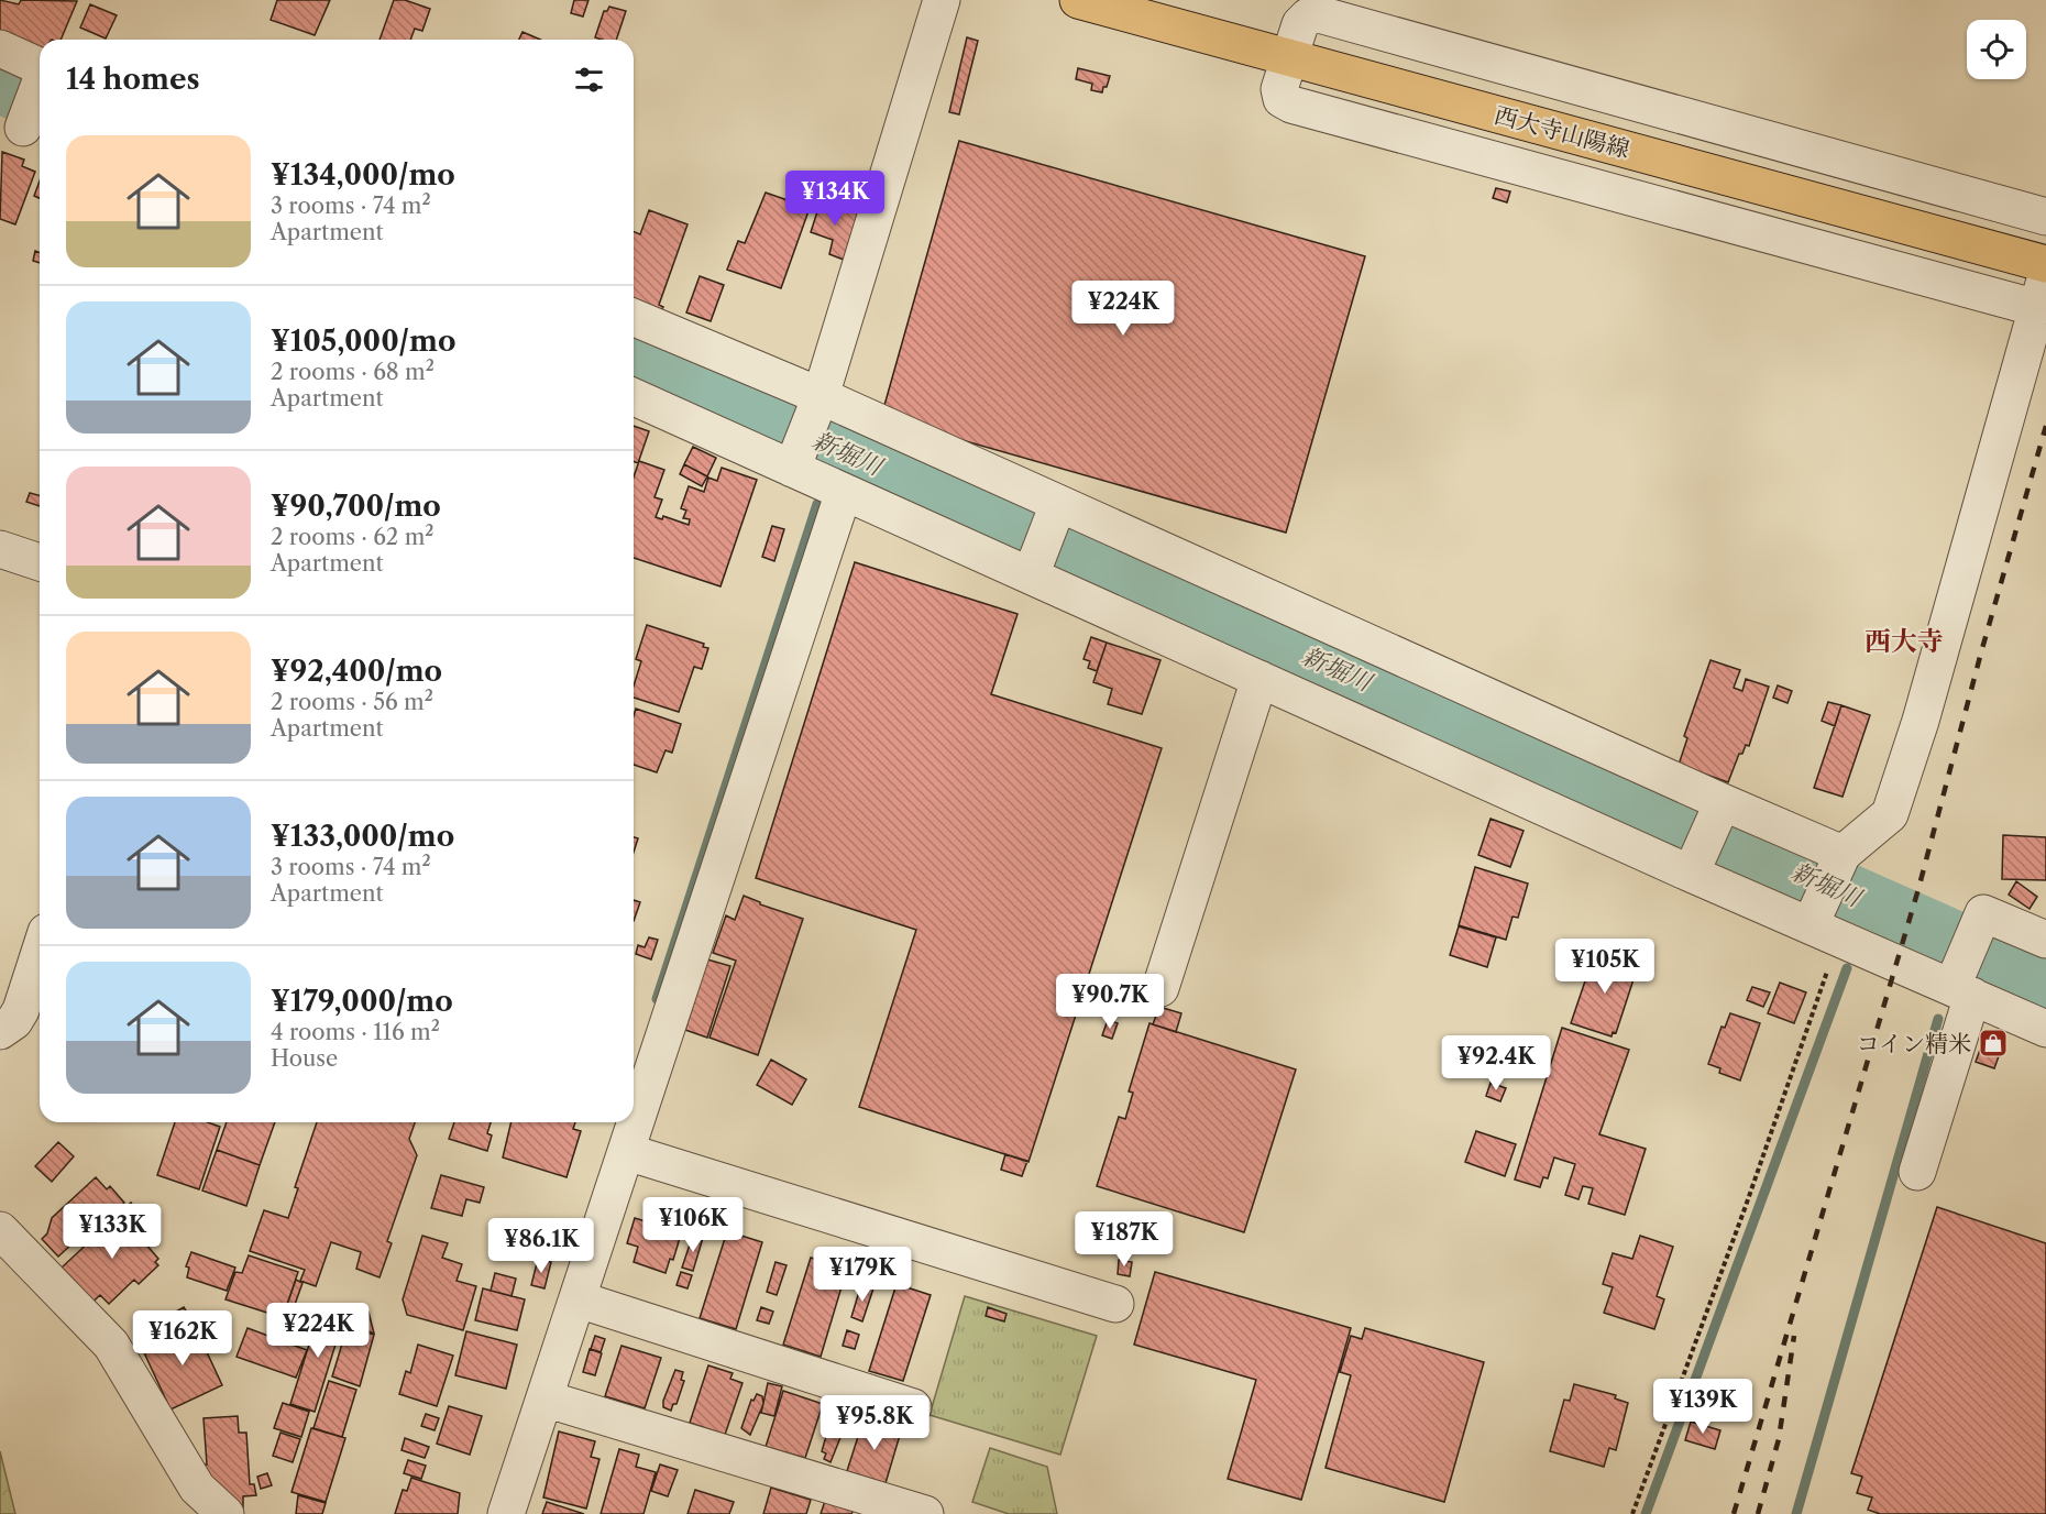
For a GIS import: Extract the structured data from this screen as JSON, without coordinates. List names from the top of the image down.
{
  "streets": {
    "main road": ["西大寺山陽線"]
  },
  "districts": ["西大寺"],
  "water": ["新堀川"],
  "places": {
    "shop": ["コイン精米"]
  },
  "page": {
    "heading": "14 homes",
    "list": [
      {
        "name": "¥134,000/mo",
        "note": "3 rooms · 74 m² · Apartment"
      },
      {
        "name": "¥105,000/mo",
        "note": "2 rooms · 68 m² · Apartment"
      },
      {
        "name": "¥90,700/mo",
        "note": "2 rooms · 62 m² · Apartment"
      },
      {
        "name": "¥92,400/mo",
        "note": "2 rooms · 56 m² · Apartment"
      },
      {
        "name": "¥133,000/mo",
        "note": "3 rooms · 74 m² · Apartment"
      },
      {
        "name": "¥179,000/mo",
        "note": "4 rooms · 116 m² · House"
      }
    ],
    "price": [
      "¥134K",
      "¥224K",
      "¥105K",
      "¥90.7K",
      "¥92.4K",
      "¥106K",
      "¥133K",
      "¥187K",
      "¥86.1K",
      "¥179K",
      "¥224K",
      "¥162K",
      "¥139K",
      "¥95.8K"
    ]
  }
}
